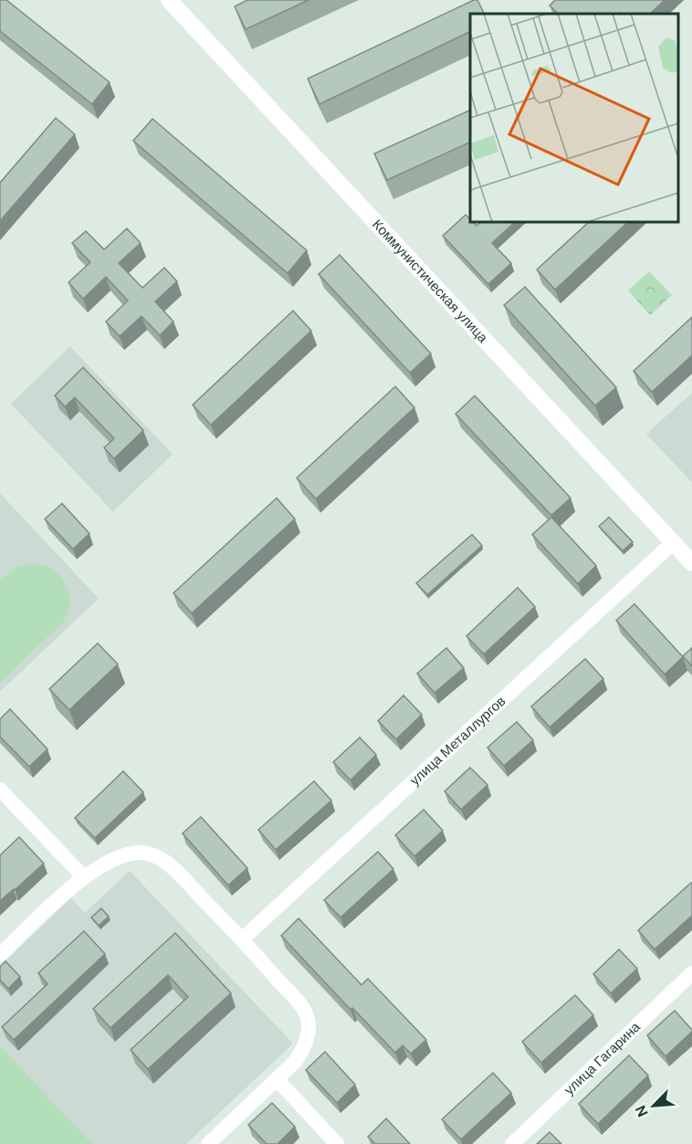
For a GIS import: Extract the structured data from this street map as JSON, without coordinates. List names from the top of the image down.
{
  "streets": {
    "street": ["Коммунистическая улица", "улица Металлургов", "улица Гагарина"]
  },
  "crossings": [
    ["Коммунистическая улица", "улица Металлургов"]
  ],
  "north": "bottom left"
}
